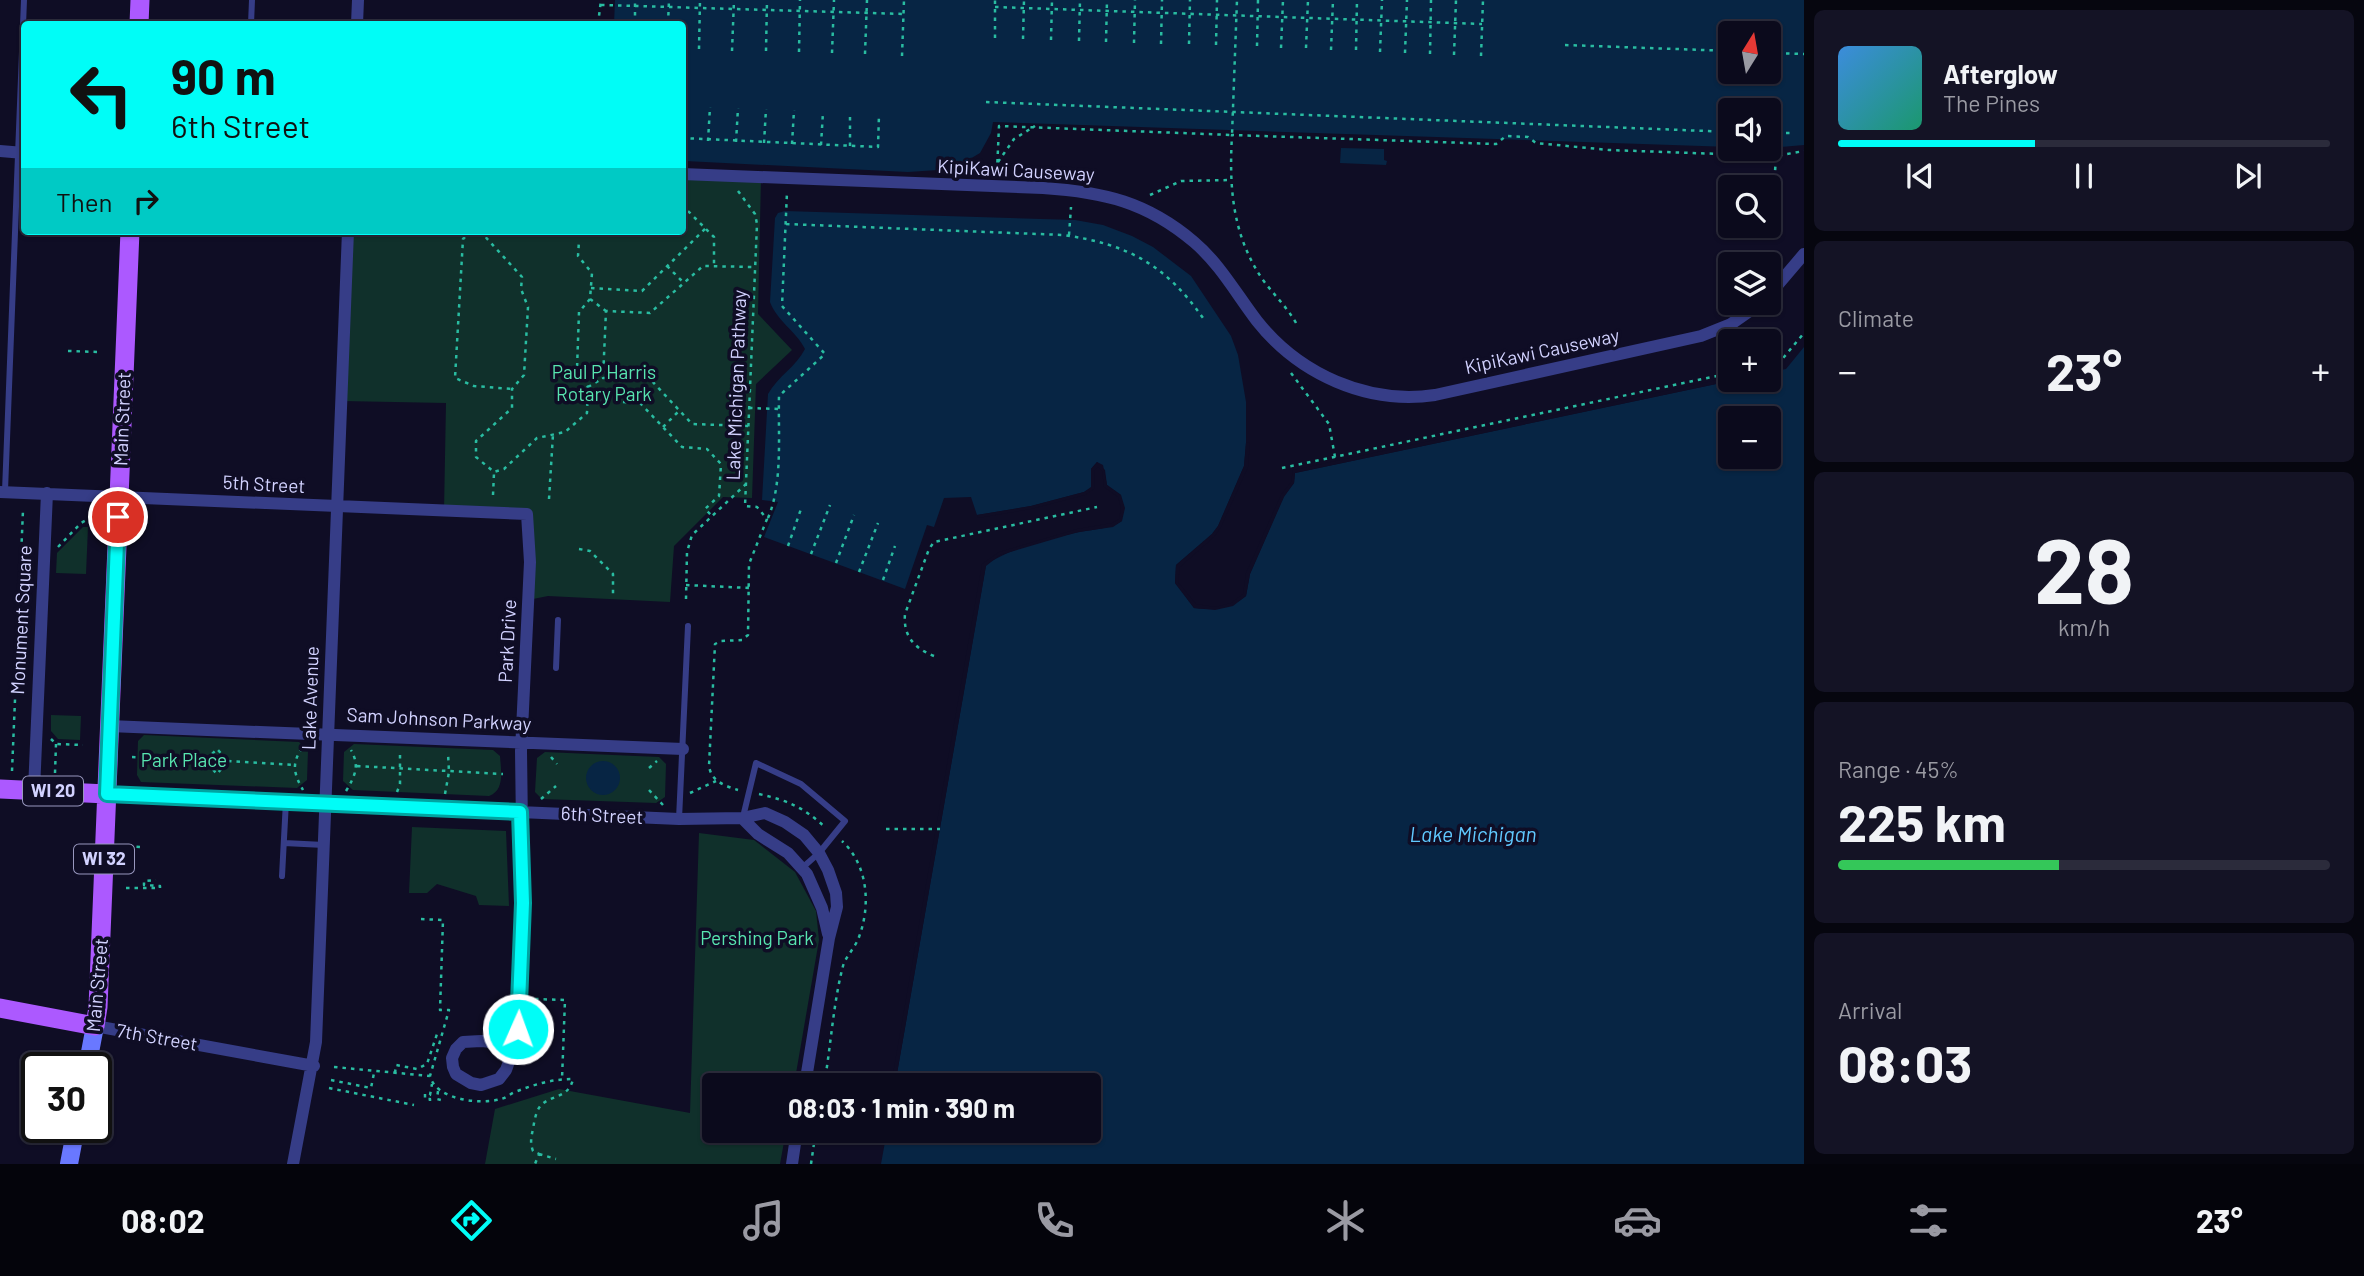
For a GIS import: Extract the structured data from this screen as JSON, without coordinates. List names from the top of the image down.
{
  "streets": {
    "main road": [
      "Main Street",
      "WI 20",
      "6th Street",
      "WI 32",
      "7th Street"
    ],
    "street": [
      "KipiKawi Causeway",
      "5th Street",
      "Monument Square",
      "Park Drive",
      "Lake Avenue",
      "Sam Johnson Parkway"
    ],
    "path": ["Lake Michigan Pathway"]
  },
  "crossings": [
    ["Main Street", "5th Street"],
    ["Main Street", "Sam Johnson Parkway"],
    ["Main Street", "6th Street"],
    ["Main Street", "7th Street"],
    ["5th Street", "Monument Square"],
    ["5th Street", "Park Drive"],
    ["5th Street", "Lake Avenue"],
    ["Monument Square", "6th Street"],
    ["Park Drive", "Sam Johnson Parkway"],
    ["Park Drive", "6th Street"],
    ["Lake Avenue", "Sam Johnson Parkway"],
    ["Lake Avenue", "6th Street"],
    ["Lake Avenue", "7th Street"]
  ],
  "water": ["Lake Michigan"],
  "parks": ["Paul P Harris Rotary Park", "Park Place", "Pershing Park"],
  "north": "top",
  "page": {
    "map_buttons": ["+", "−"],
    "turn": ["90 m", "6th Street"],
    "song": ["Afterglow", "The Pines"],
    "then": "Then",
    "tile": [
      "Climate",
      ["28", "km/h"],
      ["Range · 45%", "225 km"],
      ["Arrival", "08:03"]
    ],
    "heat": ["−", "23°", "+"],
    "limit": "30",
    "trip": "08:03 · 1 min · 390 m",
    "tabs": ["08:02", "23°"]
  }
}
